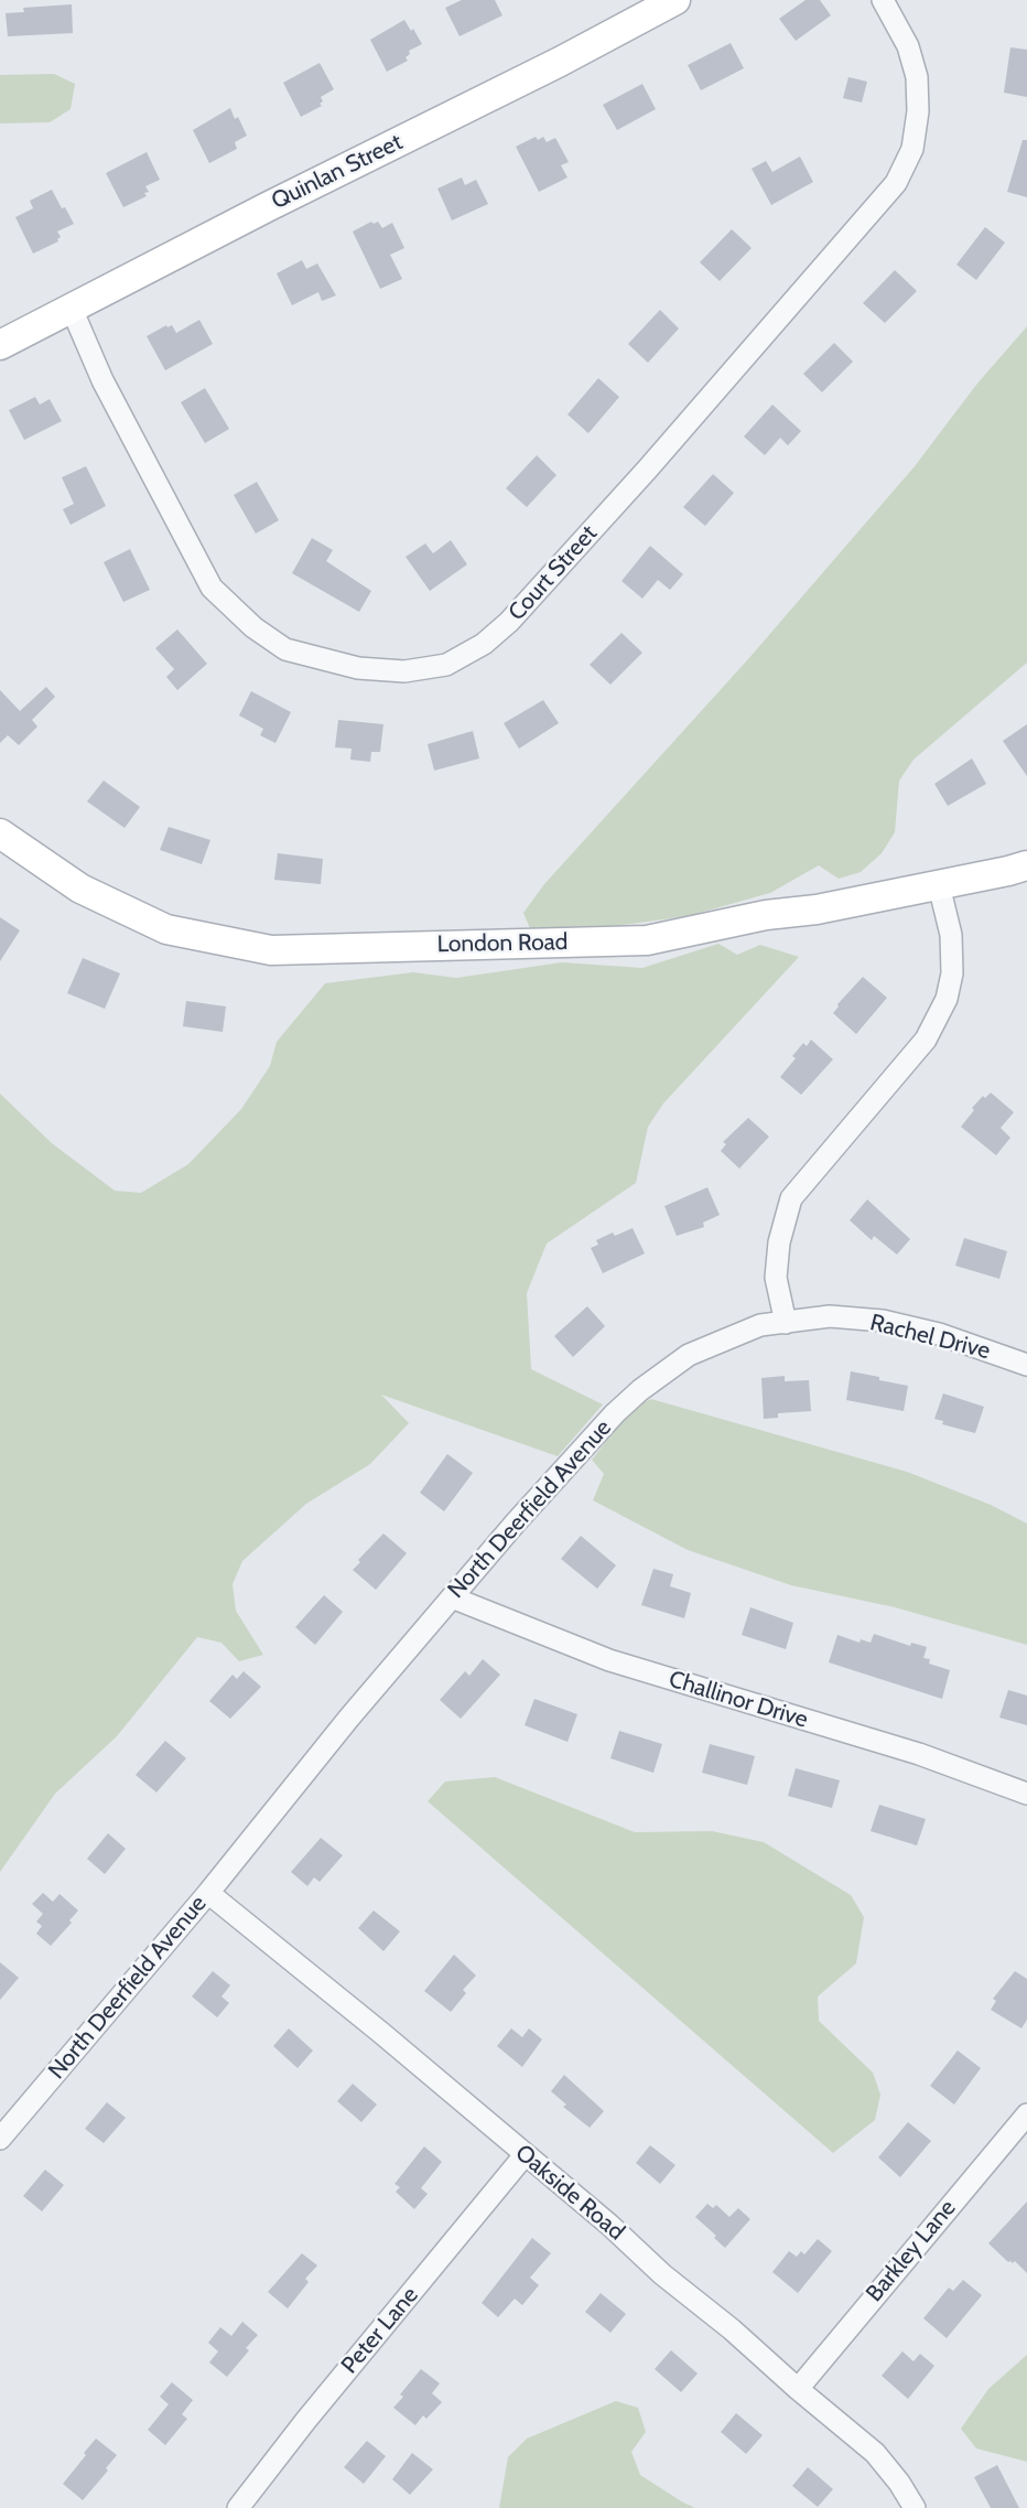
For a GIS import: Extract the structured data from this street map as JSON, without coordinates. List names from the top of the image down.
{
  "streets": {
    "street": [
      "Quinlan Street",
      "Court Street",
      "London Road",
      "Rachel Drive",
      "North Deerfield Avenue",
      "Challinor Drive",
      "Oakside Road",
      "Barkley Lane",
      "Peter Lane"
    ]
  },
  "crossings": [
    ["Quinlan Street", "Court Street"],
    ["Rachel Drive", "North Deerfield Avenue"],
    ["North Deerfield Avenue", "Challinor Drive"],
    ["North Deerfield Avenue", "Oakside Road"],
    ["Oakside Road", "Barkley Lane"],
    ["Oakside Road", "Peter Lane"]
  ]
}
